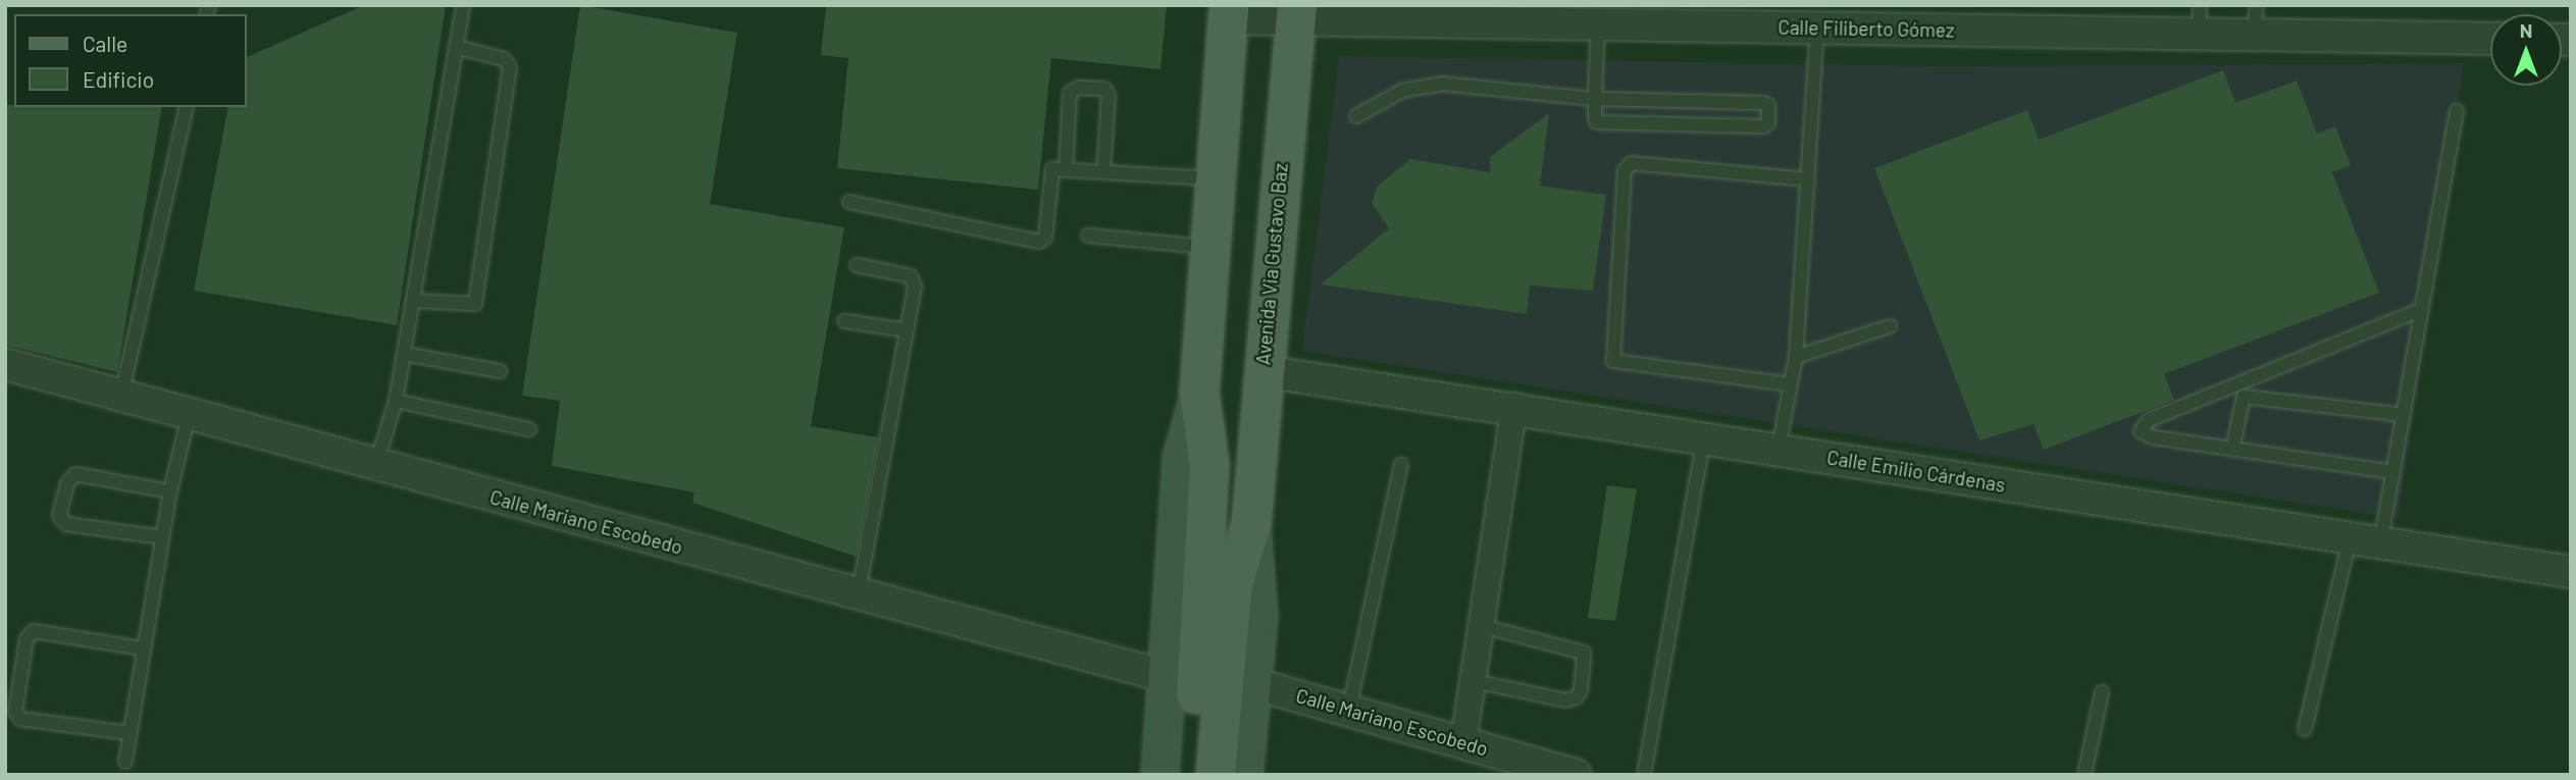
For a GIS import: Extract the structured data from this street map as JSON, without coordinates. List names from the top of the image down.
{
  "streets": {
    "main road": ["Avenida Via Gustavo Baz"],
    "street": ["Calle Filiberto Gómez", "Calle Emilio Cárdenas", "Calle Mariano Escobedo"]
  },
  "crossings": [
    ["Calle Filiberto Gómez", "Avenida Via Gustavo Baz"],
    ["Avenida Via Gustavo Baz", "Calle Emilio Cárdenas"],
    ["Avenida Via Gustavo Baz", "Calle Mariano Escobedo"]
  ],
  "legend": ["Calle", "Edificio"],
  "north": "top"
}
